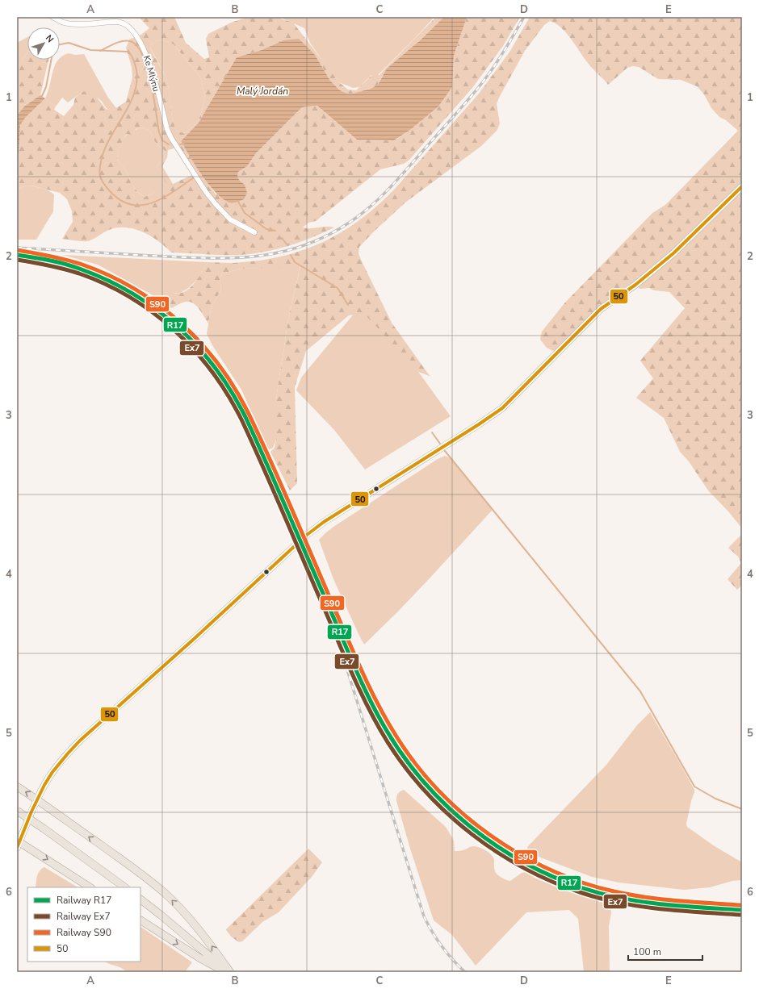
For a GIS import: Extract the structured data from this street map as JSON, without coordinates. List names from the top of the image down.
{
  "streets": {
    "street": ["Ke Mlýnu"]
  },
  "water": ["Malý Jordán"],
  "lines": [
    "transit line 50",
    "rail line S90",
    "rail line R17",
    "rail line Ex7"
  ],
  "legend": [
    "Railway R17",
    "Railway Ex7",
    "Railway S90",
    "50"
  ],
  "scale_bar": "100 m",
  "north": "top right",
  "grid": {
    "columns": [
      "A",
      "B",
      "C",
      "D",
      "E"
    ],
    "rows": [
      "1",
      "2",
      "3",
      "4",
      "5",
      "6"
    ]
  }
}
